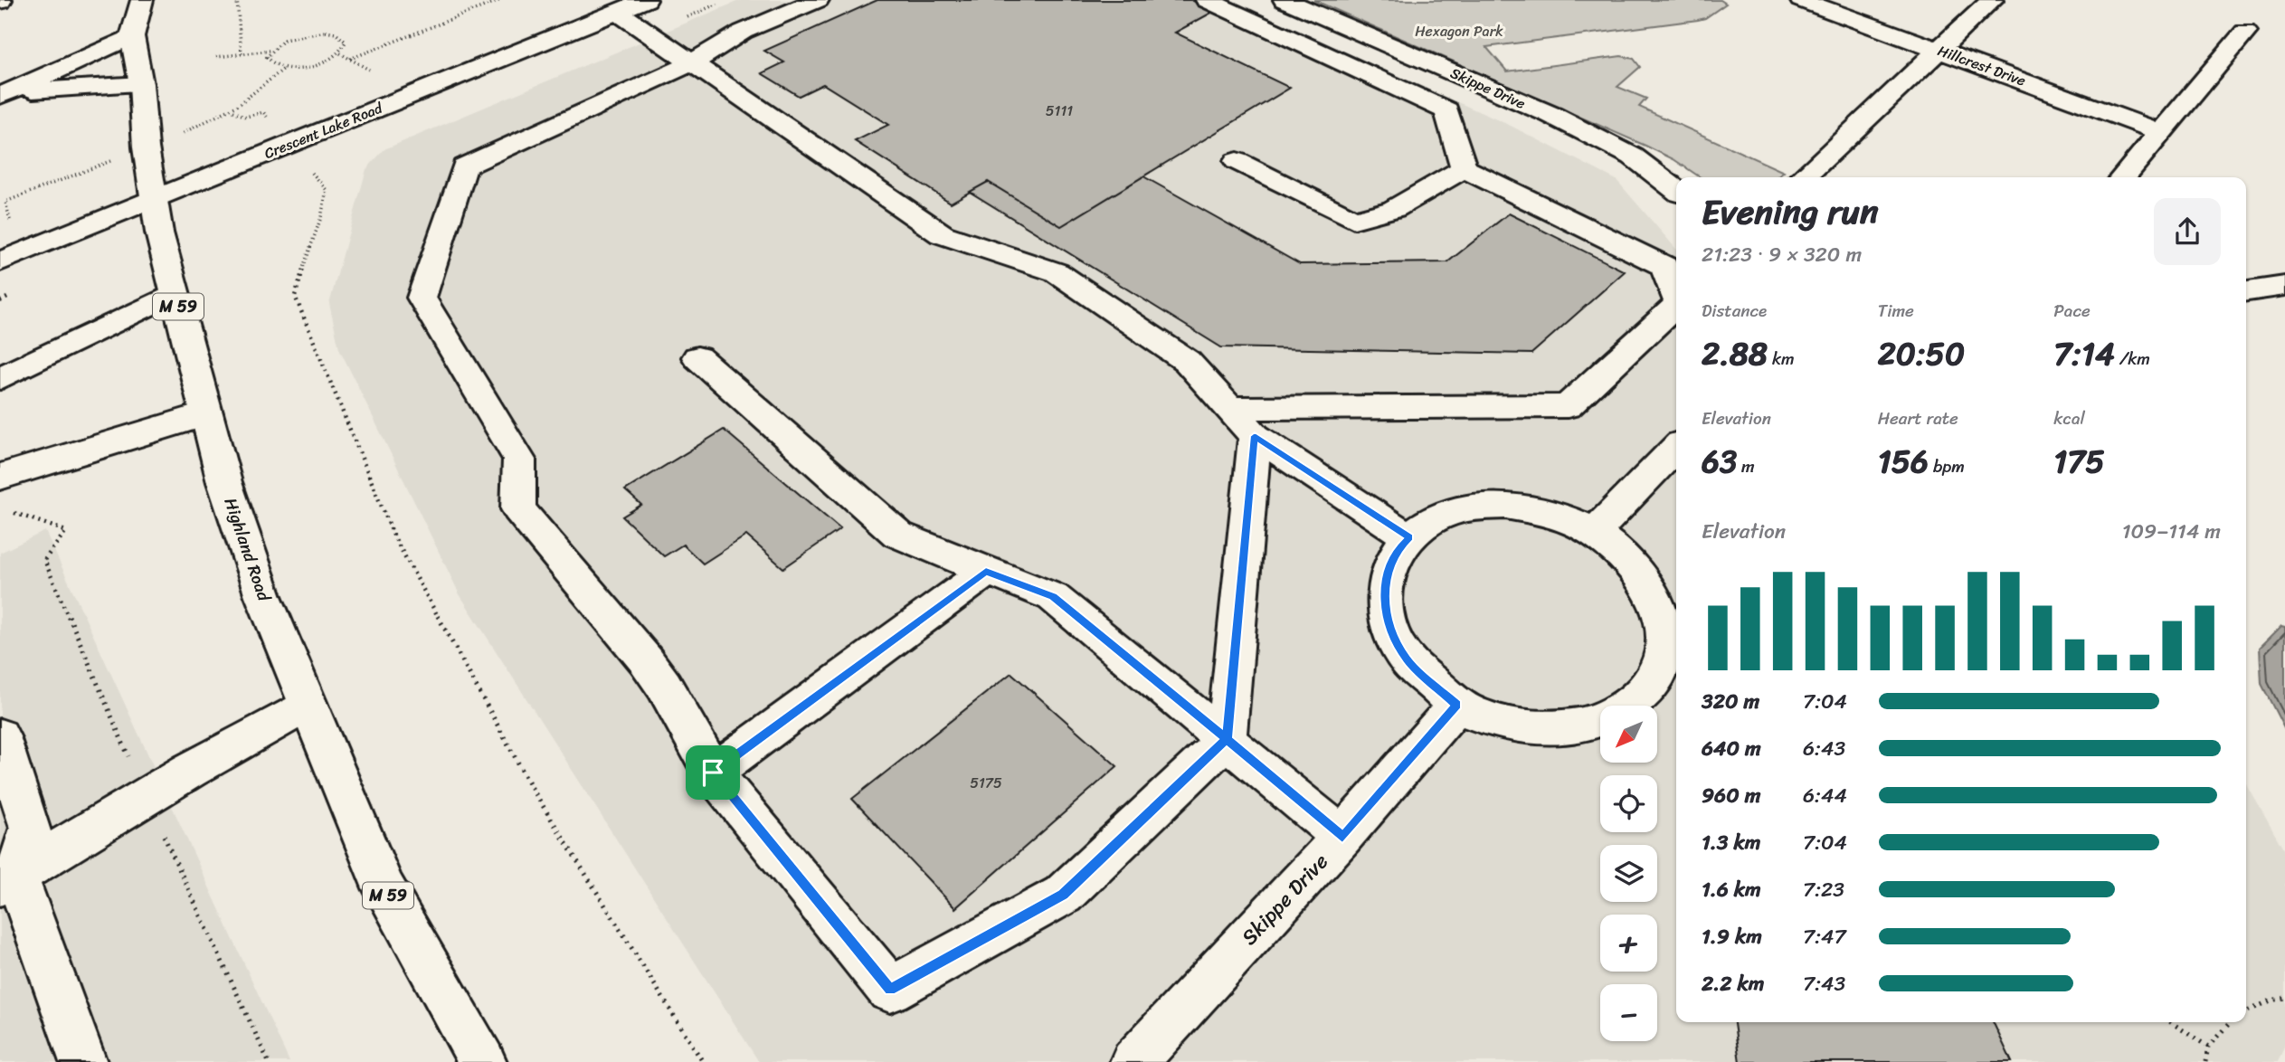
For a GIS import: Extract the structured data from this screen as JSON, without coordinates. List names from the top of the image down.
{
  "streets": {
    "main road": [
      "Hillcrest Drive",
      "Skippe Drive",
      "Crescent Lake Road",
      "M 59",
      "Highland Road"
    ]
  },
  "crossings": [
    ["Crescent Lake Road", "Highland Road"]
  ],
  "parks": ["Hexagon Park"],
  "house_numbers": ["5111", "5175"],
  "north": "bottom left",
  "page": {
    "heading": ["Evening run", "21:23 · 9 × 320 m"],
    "stats": [
      ["Distance", "2.88 km"],
      ["Time", "20:50"],
      ["Pace", "7:14 /km"],
      ["Elevation", "63 m"],
      ["Heart rate", "156 bpm"],
      ["kcal", "175"]
    ],
    "chart": ["Elevation", "109–114 m"],
    "list": [
      {
        "name": "320 m",
        "note": "7:04"
      },
      {
        "name": "640 m",
        "note": "6:43"
      },
      {
        "name": "960 m",
        "note": "6:44"
      },
      {
        "name": "1.3 km",
        "note": "7:04"
      },
      {
        "name": "1.6 km",
        "note": "7:23"
      },
      {
        "name": "1.9 km",
        "note": "7:47"
      },
      {
        "name": "2.2 km",
        "note": "7:43"
      }
    ],
    "map_buttons": ["+", "−"]
  }
}
